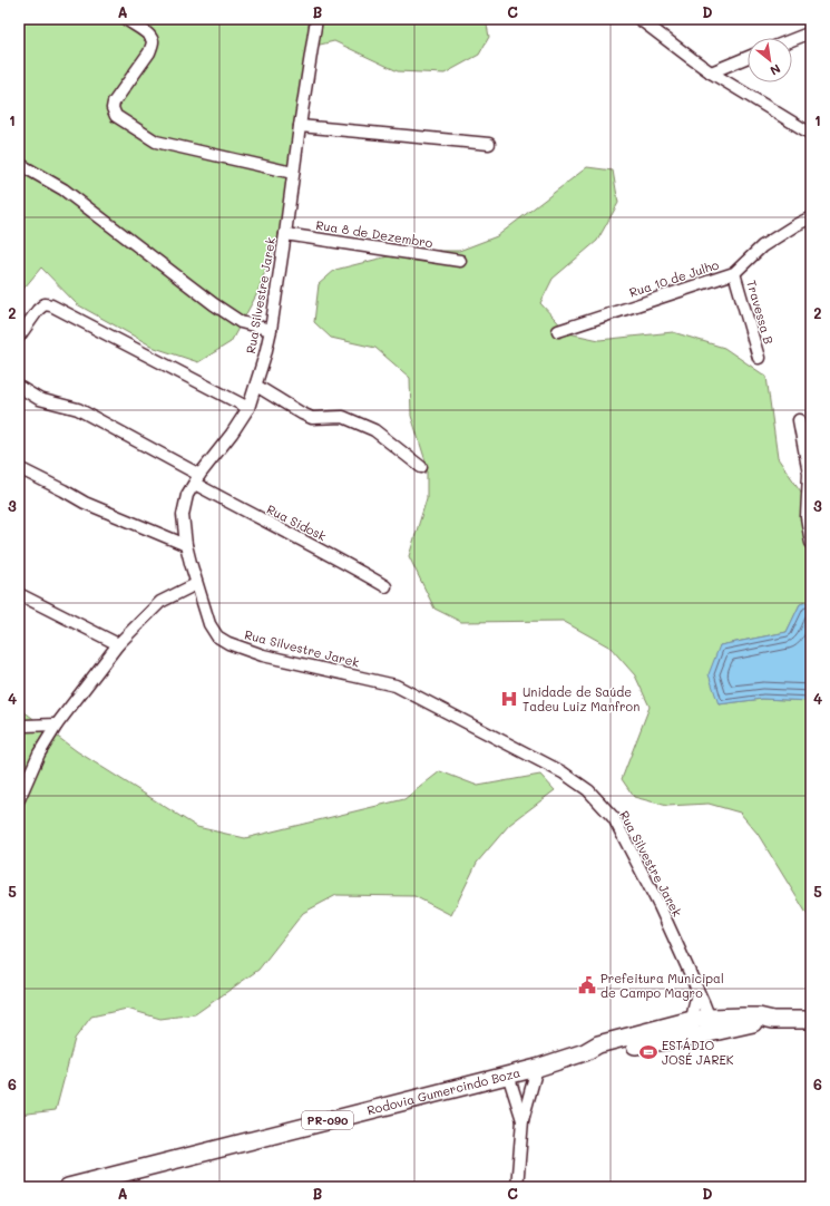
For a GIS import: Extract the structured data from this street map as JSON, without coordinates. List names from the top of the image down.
{
  "streets": {
    "main road": ["Rodovia Gumercindo Boza", "PR-090"],
    "street": [
      "Rua 8 de Dezembro",
      "Rua 10 de Julho",
      "Rua Silvestre Jarek",
      "Travessa B",
      "Rua Sidosk"
    ]
  },
  "crossings": [
    ["Rua 8 de Dezembro", "Rua Silvestre Jarek"],
    ["Rua 10 de Julho", "Travessa B"],
    ["Rua Silvestre Jarek", "Rua Sidosk"],
    ["Rua Silvestre Jarek", "Rodovia Gumercindo Boza"]
  ],
  "places": {
    "hospital": ["Unidade de Saúde Tadeu Luiz Manfron"],
    "public building": ["Prefeitura Municipal de Campo Magro"],
    "sports": ["ESTÁDIO JOSÉ JAREK"]
  },
  "north": "bottom right",
  "grid": {
    "columns": [
      "A",
      "B",
      "C",
      "D"
    ],
    "rows": [
      "1",
      "2",
      "3",
      "4",
      "5",
      "6"
    ]
  }
}
